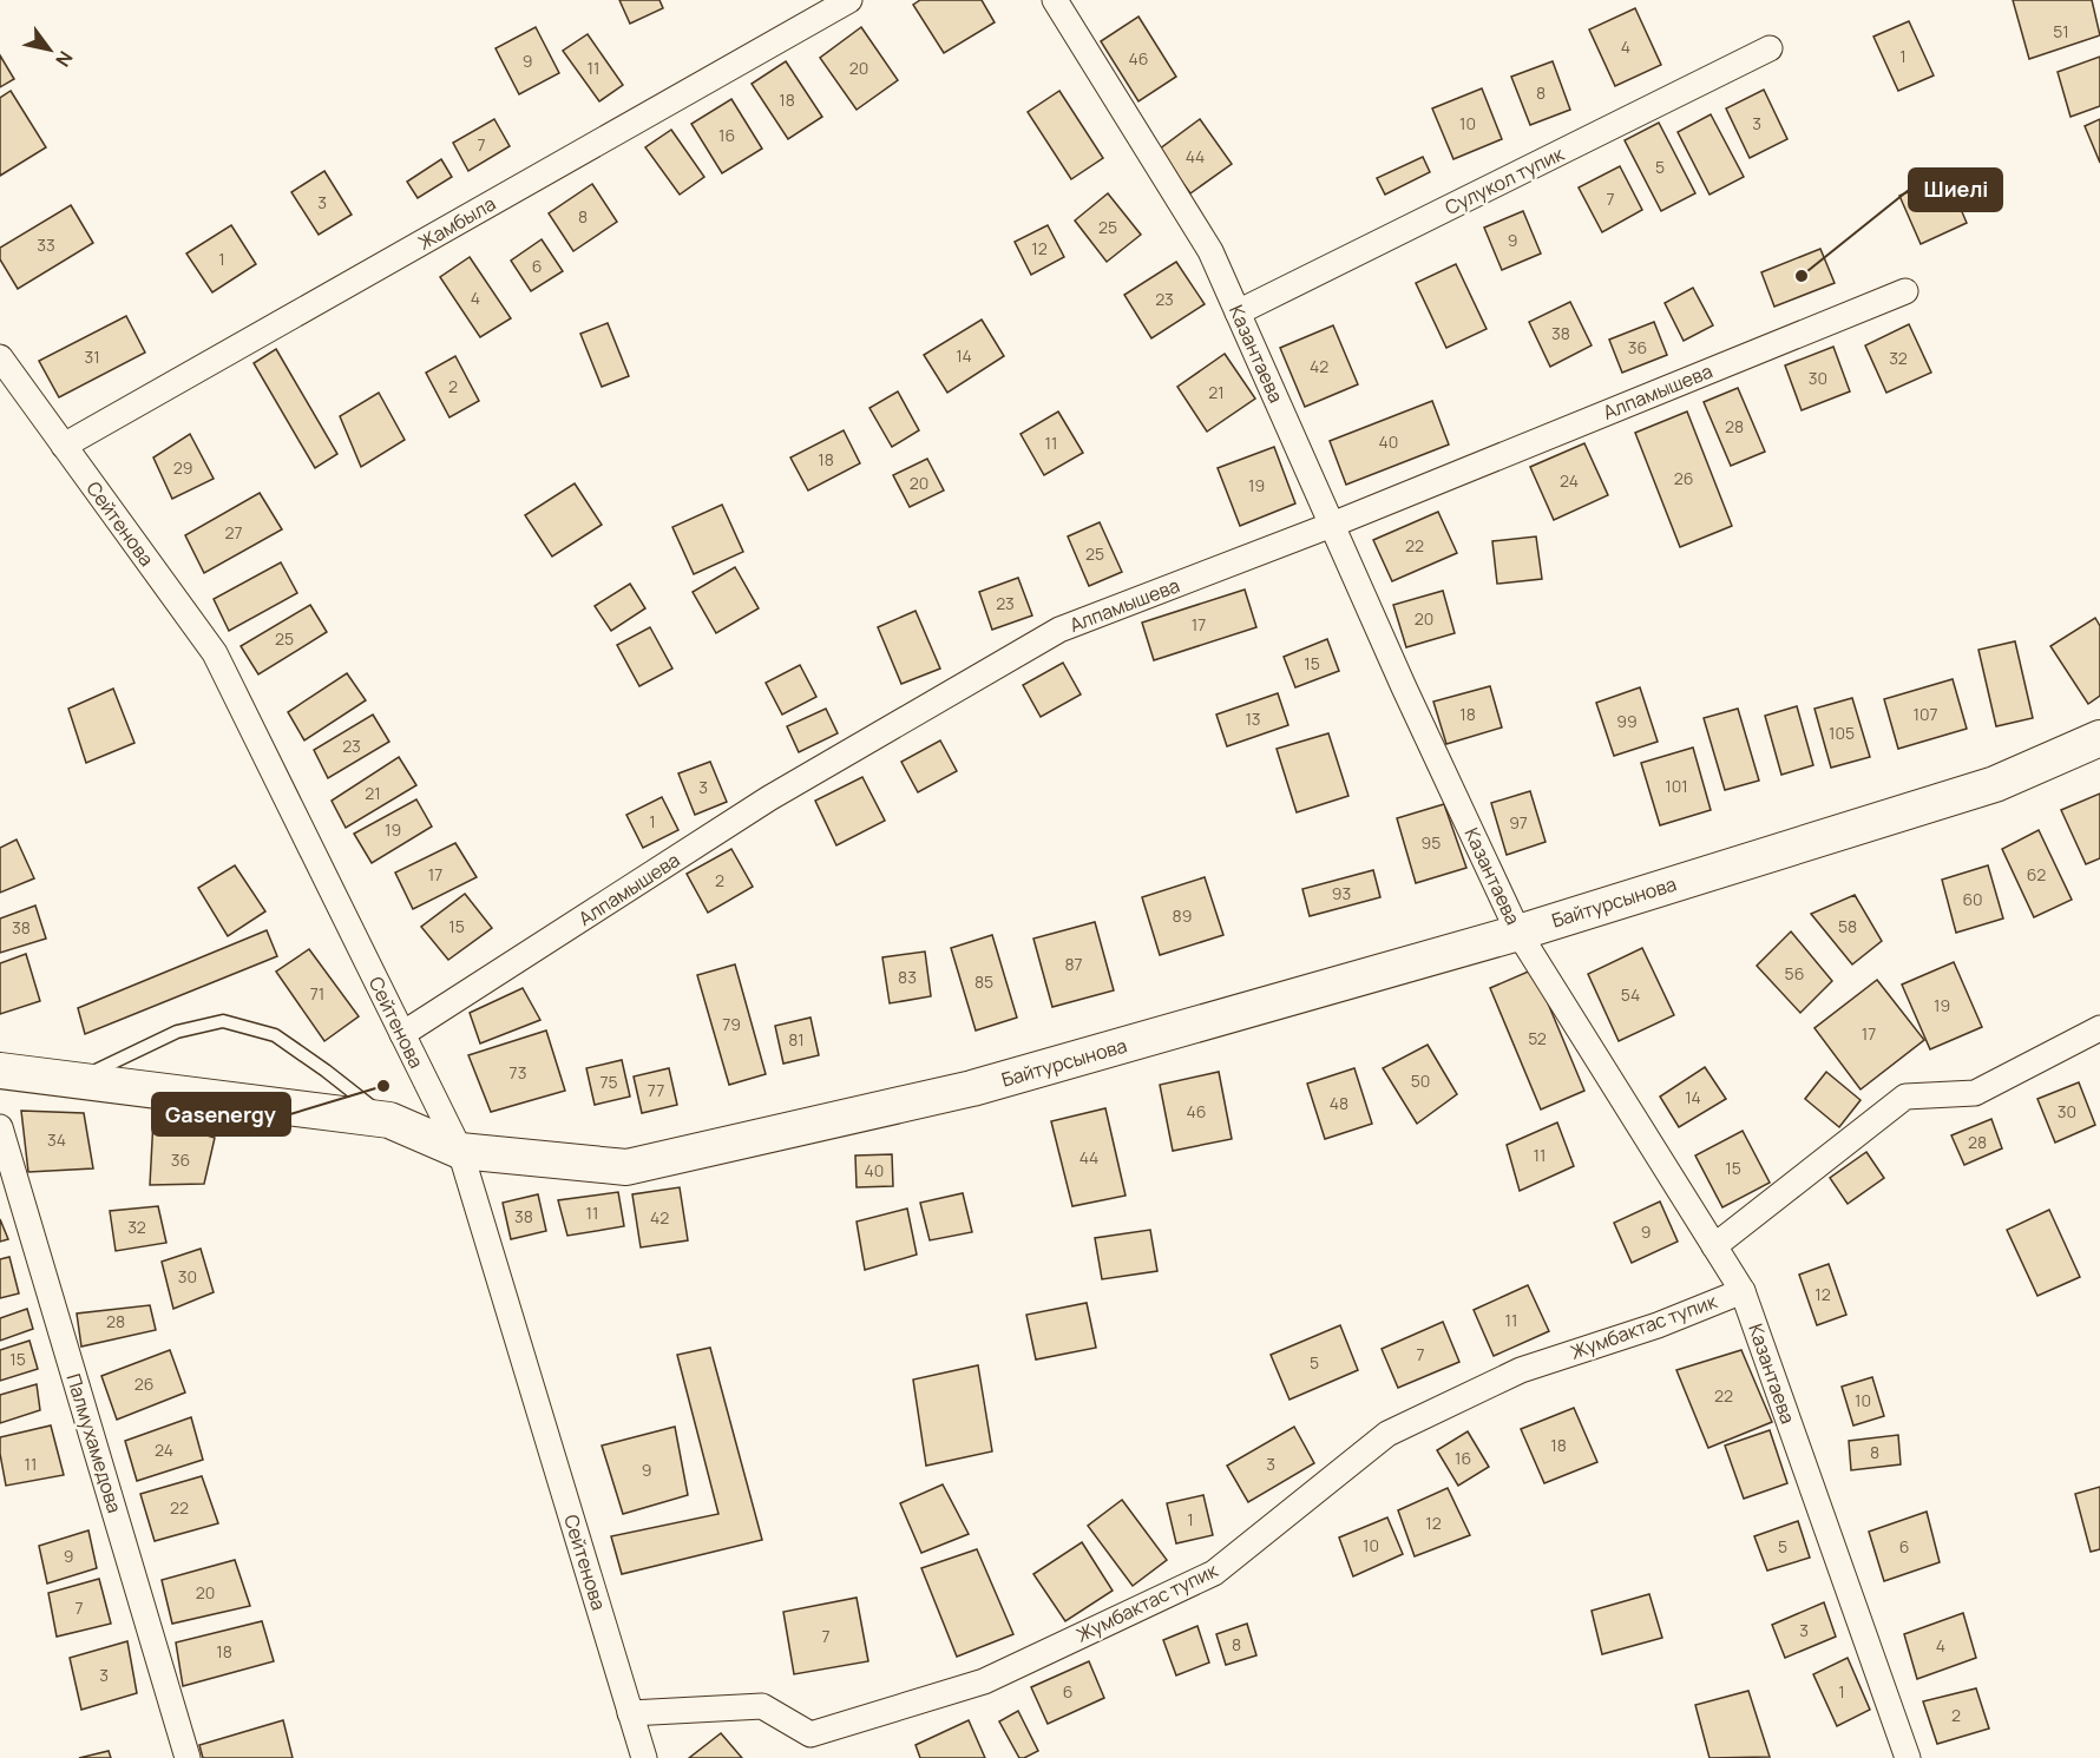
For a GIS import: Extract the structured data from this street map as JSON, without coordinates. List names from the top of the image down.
{
  "streets": {
    "main road": ["Байтурсынова"],
    "street": [
      "Сулукол тупик",
      "Жамбыла",
      "Казантаева",
      "Алпамышева",
      "Сейтенова",
      "Жумбактас тупик",
      "Палмухамедова"
    ]
  },
  "crossings": [
    ["Сулукол тупик", "Казантаева"],
    ["Жамбыла", "Сейтенова"],
    ["Казантаева", "Алпамышева"],
    ["Казантаева", "Байтурсынова"],
    ["Казантаева", "Жумбактас тупик"],
    ["Алпамышева", "Сейтенова"],
    ["Сейтенова", "Байтурсынова"],
    ["Сейтенова", "Жумбактас тупик"]
  ],
  "places": ["Шиелі", "Gasenergy"],
  "house_numbers": [
    "51",
    "4",
    "1",
    "46",
    "9",
    "11",
    "20",
    "8",
    "18",
    "10",
    "3",
    "16",
    "7",
    "44",
    "5",
    "7",
    "3",
    "8",
    "25",
    "9",
    "33",
    "12",
    "1",
    "6",
    "4",
    "23",
    "38",
    "36",
    "14",
    "31",
    "32",
    "42",
    "30",
    "2",
    "21",
    "28",
    "40",
    "11",
    "18",
    "29",
    "26",
    "24",
    "20",
    "19",
    "27",
    "22",
    "25",
    "23",
    "20",
    "17",
    "25",
    "15",
    "18",
    "107",
    "13",
    "99",
    "105",
    "23",
    "101",
    "3",
    "21",
    "1",
    "97",
    "19",
    "95",
    "17",
    "62",
    "2",
    "93",
    "60",
    "89",
    "15",
    "58",
    "38",
    "87",
    "56",
    "83",
    "85",
    "71",
    "54",
    "19",
    "79",
    "17",
    "52",
    "81",
    "73",
    "50",
    "75",
    "77",
    "14",
    "48",
    "46",
    "30",
    "34",
    "28",
    "11",
    "44",
    "36",
    "15",
    "40",
    "11",
    "38",
    "42",
    "32",
    "9",
    "30",
    "12",
    "11",
    "28",
    "7",
    "15",
    "5",
    "26",
    "22",
    "10",
    "18",
    "24",
    "8",
    "16",
    "11",
    "3",
    "9",
    "22",
    "1",
    "12",
    "10",
    "5",
    "6",
    "9",
    "20",
    "7",
    "3",
    "7",
    "8",
    "4",
    "18",
    "3",
    "6",
    "1",
    "2"
  ],
  "north": "bottom right"
}
